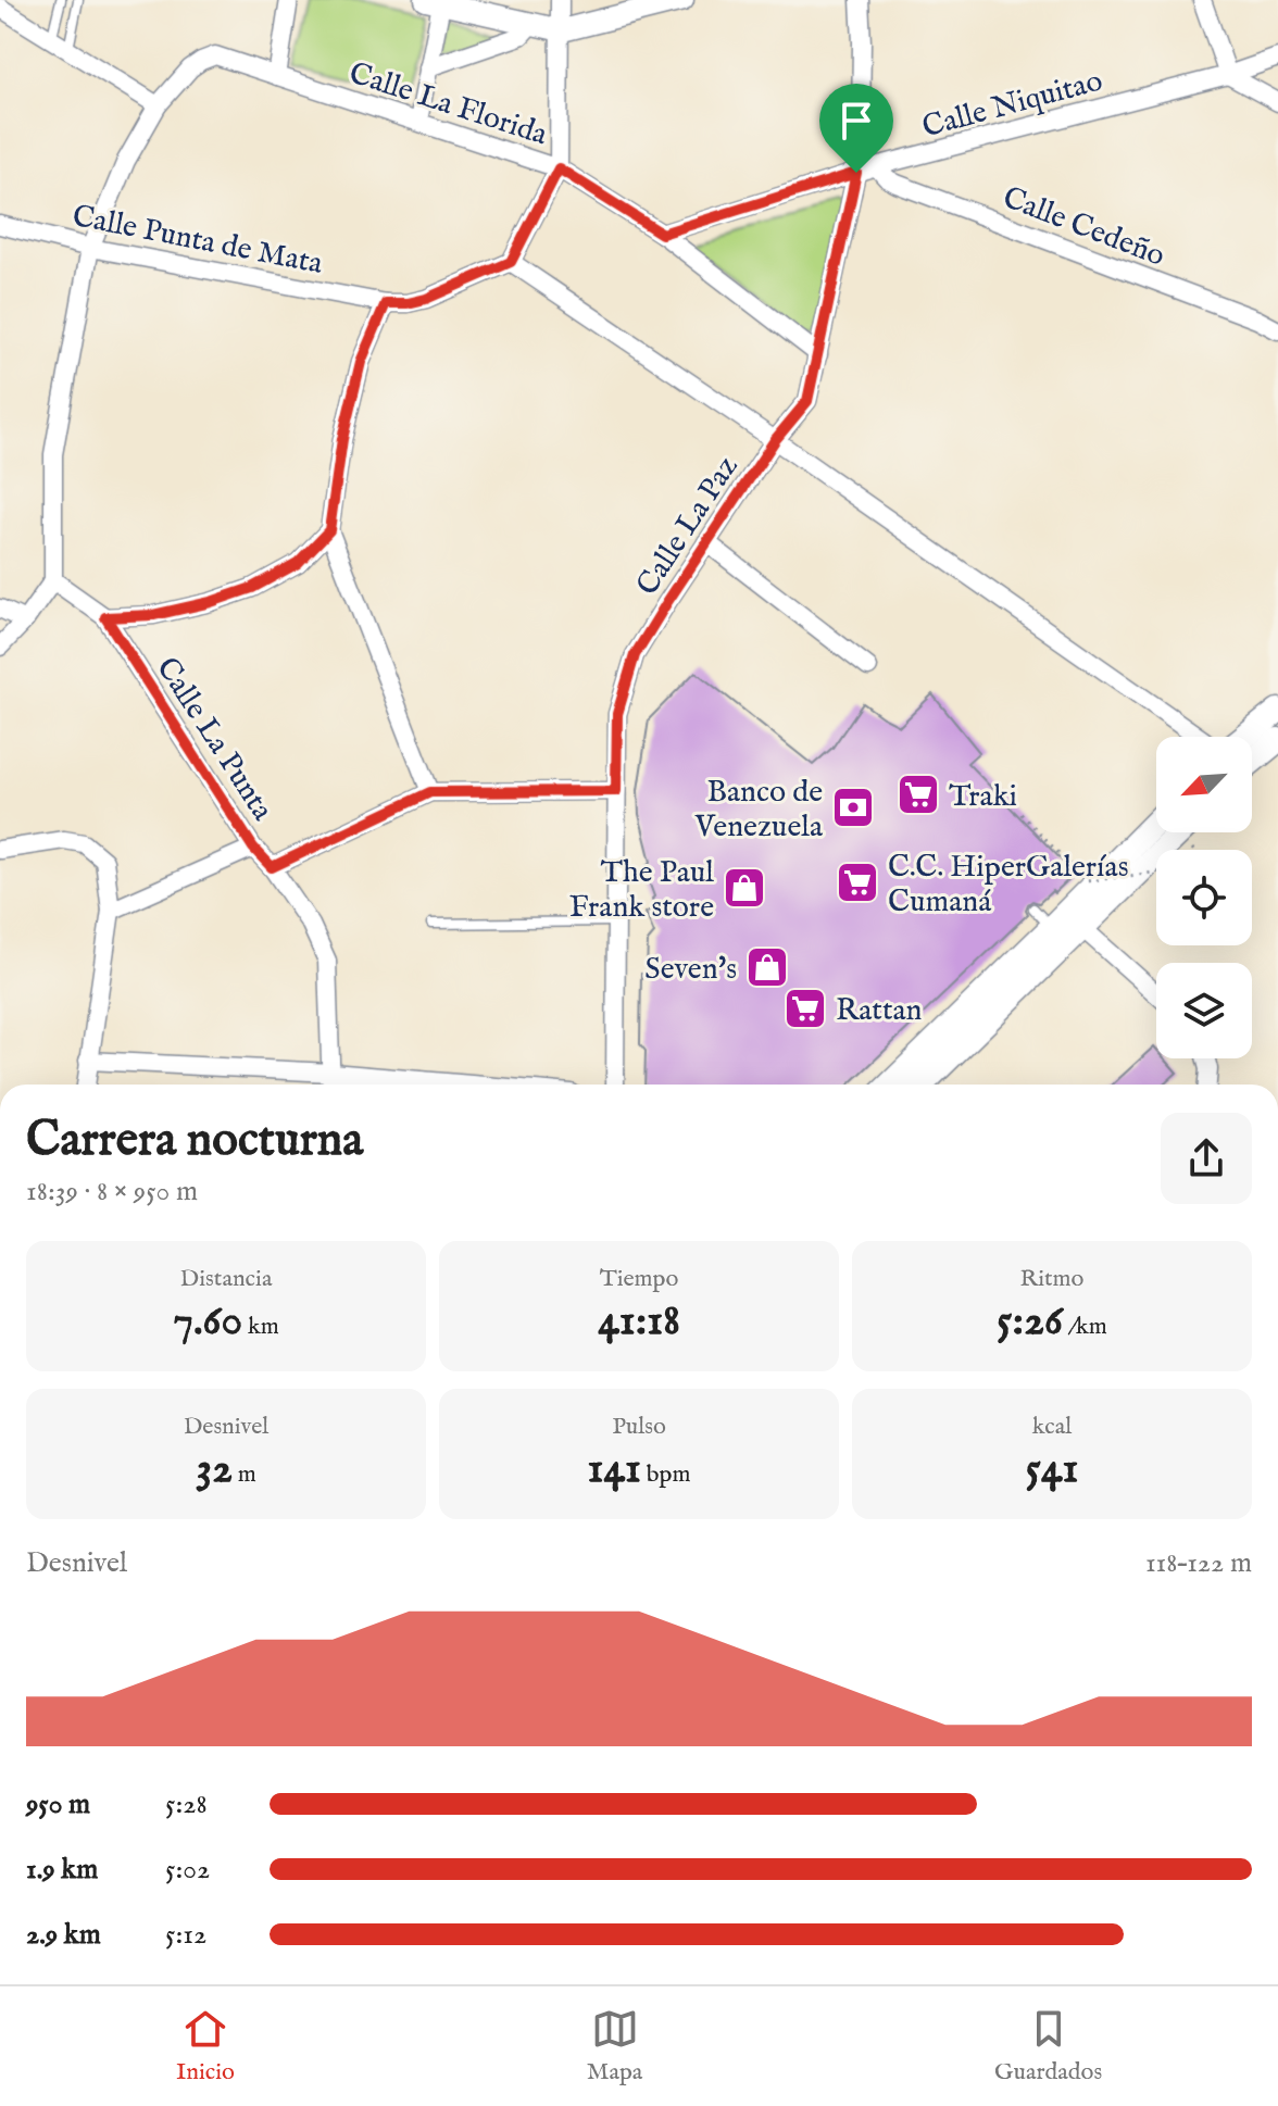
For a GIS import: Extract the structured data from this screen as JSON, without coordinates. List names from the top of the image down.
{
  "streets": {
    "street": [
      "Calle La Florida",
      "Calle Niquitao",
      "Calle Cedeño",
      "Calle Punta de Mata",
      "Calle La Paz",
      "Calle La Punta"
    ]
  },
  "crossings": [
    ["Calle La Florida", "Calle Niquitao"],
    ["Calle La Florida", "Calle La Paz"],
    ["Calle Niquitao", "Calle Cedeño"],
    ["Calle Niquitao", "Calle La Paz"]
  ],
  "places": {
    "supermarket": ["Traki", "C.C. HiperGalerías Cumaná", "Rattan"],
    "bank": ["Banco de Venezuela"],
    "shop": ["The Paul Frank store", "Seven's"]
  },
  "north": "bottom left",
  "page": {
    "heading": ["Carrera nocturna", "18:39 · 8 × 950 m"],
    "stats": [
      ["Distancia", "7.60 km"],
      ["Tiempo", "41:18"],
      ["Ritmo", "5:26 /km"],
      ["Desnivel", "32 m"],
      ["Pulso", "141 bpm"],
      ["kcal", "541"]
    ],
    "chart": ["Desnivel", "118–122 m"],
    "list": [
      {
        "name": "950 m",
        "note": "5:28"
      },
      {
        "name": "1.9 km",
        "note": "5:02"
      },
      {
        "name": "2.9 km",
        "note": "5:12"
      }
    ],
    "tabs": ["Inicio", "Mapa", "Guardados"]
  }
}
